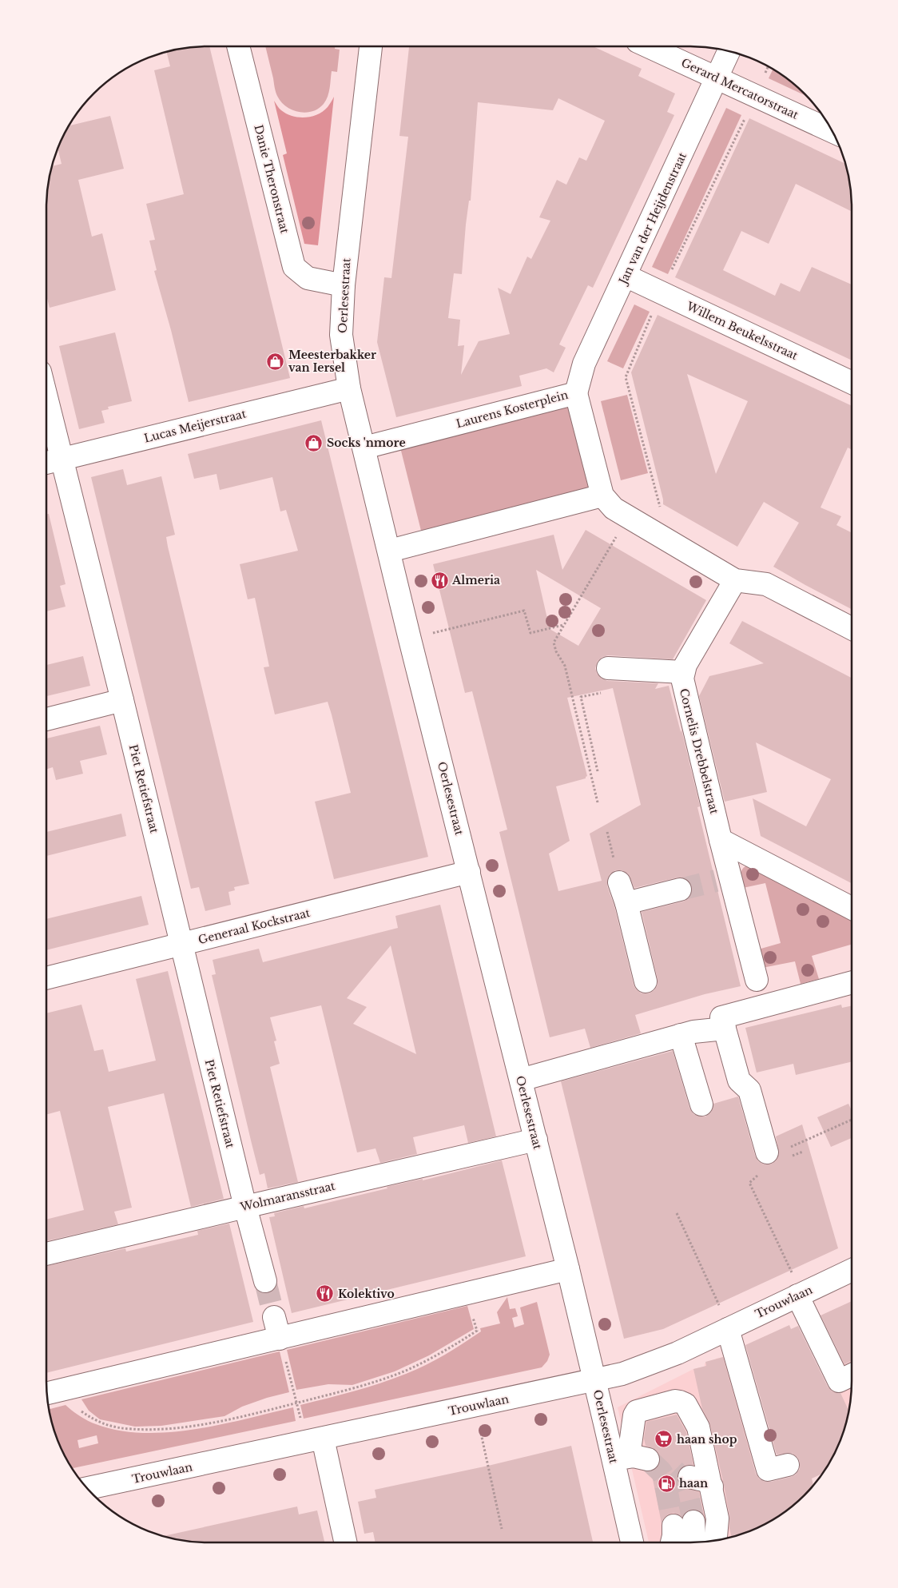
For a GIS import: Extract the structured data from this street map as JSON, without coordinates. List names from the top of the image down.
{
  "streets": {
    "street": [
      "Gerard Mercatorstraat",
      "Danie Theronstraat",
      "Jan van der Heijdenstraat",
      "Oerlesestraat",
      "Willem Beukelsstraat",
      "Laurens Kosterplein",
      "Lucas Meijerstraat",
      "Cornelis Drebbelstraat",
      "Piet Retiefstraat",
      "Generaal Kockstraat",
      "Wolmaransstraat",
      "Trouwlaan"
    ]
  },
  "crossings": [
    ["Gerard Mercatorstraat", "Jan van der Heijdenstraat"],
    ["Danie Theronstraat", "Oerlesestraat"],
    ["Jan van der Heijdenstraat", "Willem Beukelsstraat"],
    ["Jan van der Heijdenstraat", "Laurens Kosterplein"],
    ["Oerlesestraat", "Laurens Kosterplein"],
    ["Oerlesestraat", "Lucas Meijerstraat"],
    ["Oerlesestraat", "Generaal Kockstraat"],
    ["Oerlesestraat", "Wolmaransstraat"],
    ["Oerlesestraat", "Trouwlaan"],
    ["Lucas Meijerstraat", "Piet Retiefstraat"],
    ["Piet Retiefstraat", "Generaal Kockstraat"],
    ["Piet Retiefstraat", "Wolmaransstraat"]
  ],
  "places": {
    "shop": ["Meesterbakker van Iersel", "Socks 'nmore"],
    "restaurant": ["Almeria", "Kolektivo"],
    "supermarket": ["haan shop"],
    "fuel station": ["haan"]
  }
}
